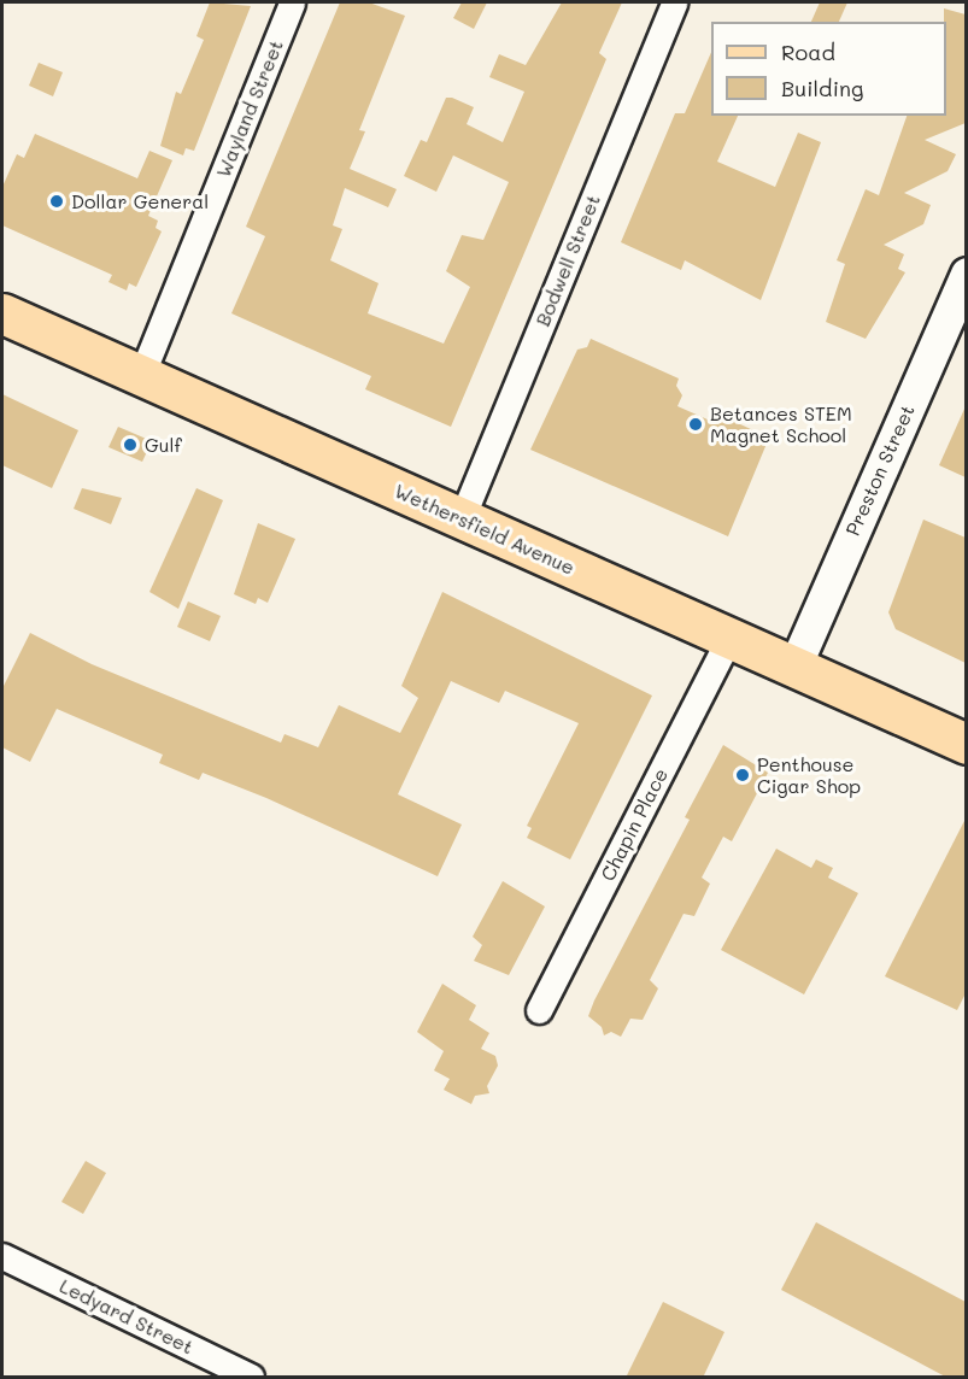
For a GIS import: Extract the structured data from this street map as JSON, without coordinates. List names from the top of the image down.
{
  "streets": {
    "main road": ["Wethersfield Avenue"],
    "street": [
      "Wayland Street",
      "Bodwell Street",
      "Preston Street",
      "Chapin Place",
      "Ledyard Street"
    ]
  },
  "crossings": [
    ["Wayland Street", "Wethersfield Avenue"],
    ["Bodwell Street", "Wethersfield Avenue"],
    ["Preston Street", "Wethersfield Avenue"],
    ["Wethersfield Avenue", "Chapin Place"]
  ],
  "places": [
    "Dollar General",
    "Betances STEM Magnet School",
    "Gulf",
    "Penthouse Cigar Shop"
  ],
  "legend": ["Road", "Building"]
}
